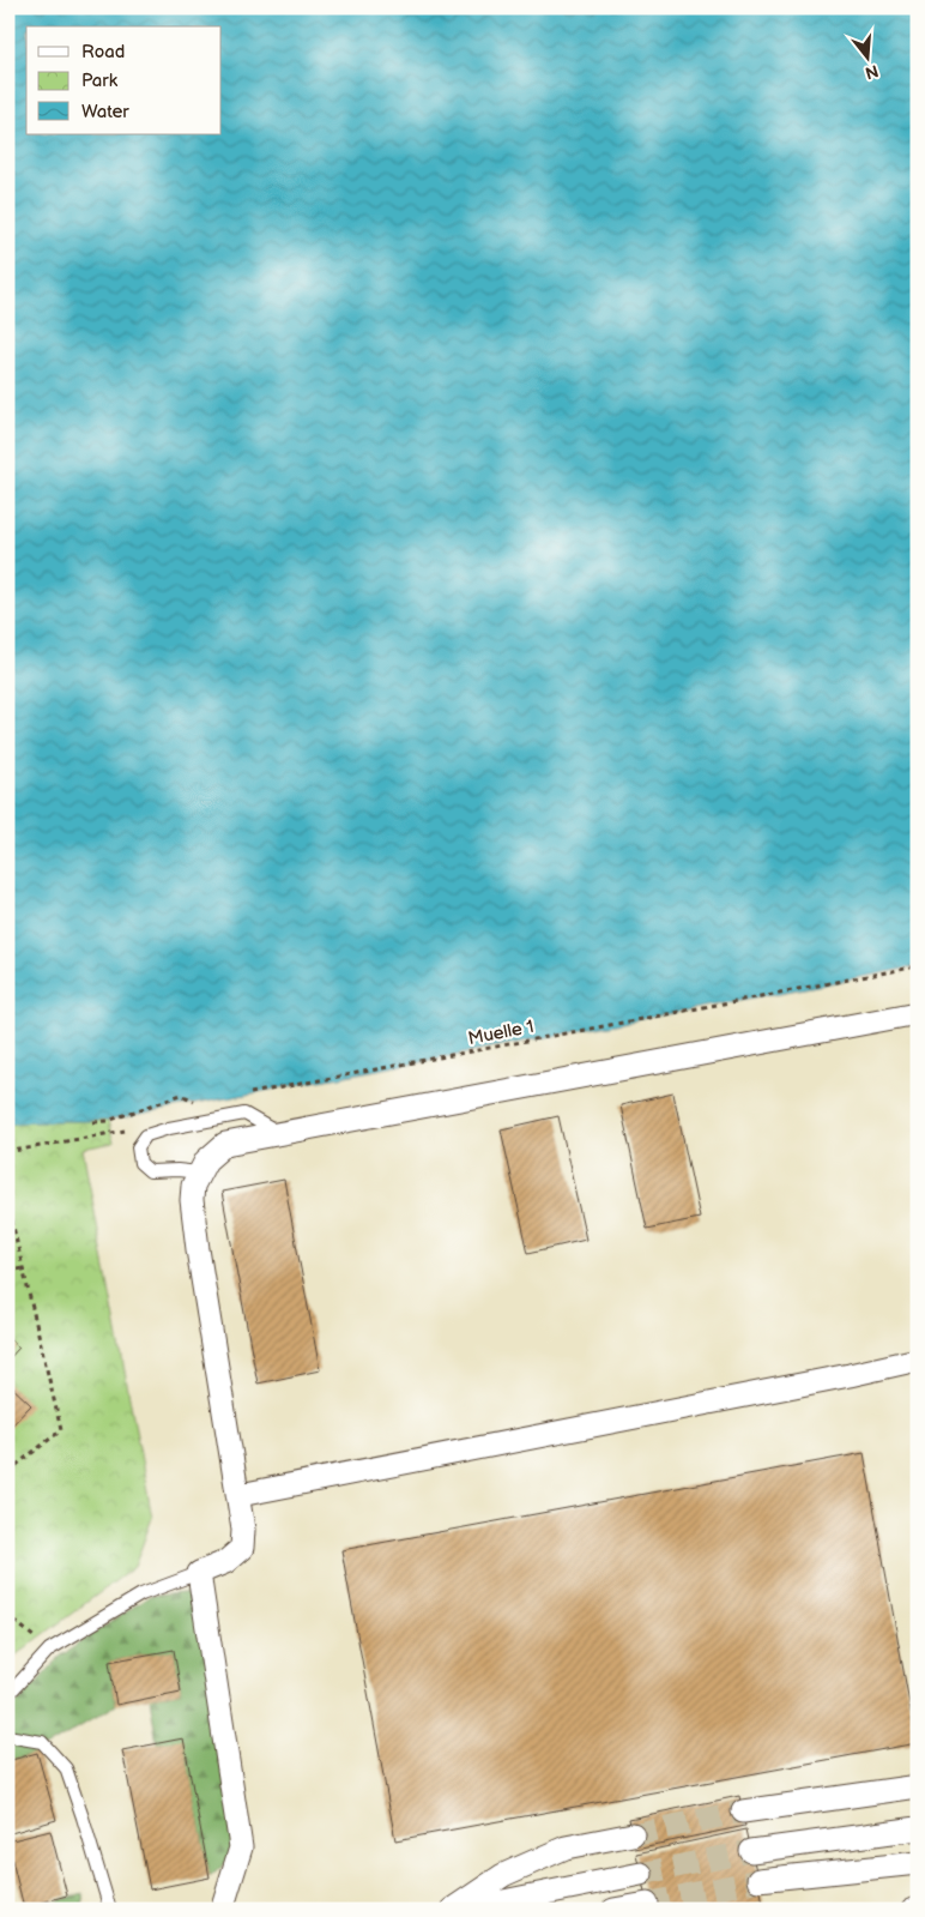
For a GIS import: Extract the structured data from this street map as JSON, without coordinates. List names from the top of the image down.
{
  "streets": {
    "path": ["Muelle 1"]
  },
  "legend": ["Road", "Park", "Water"],
  "north": "bottom"
}
